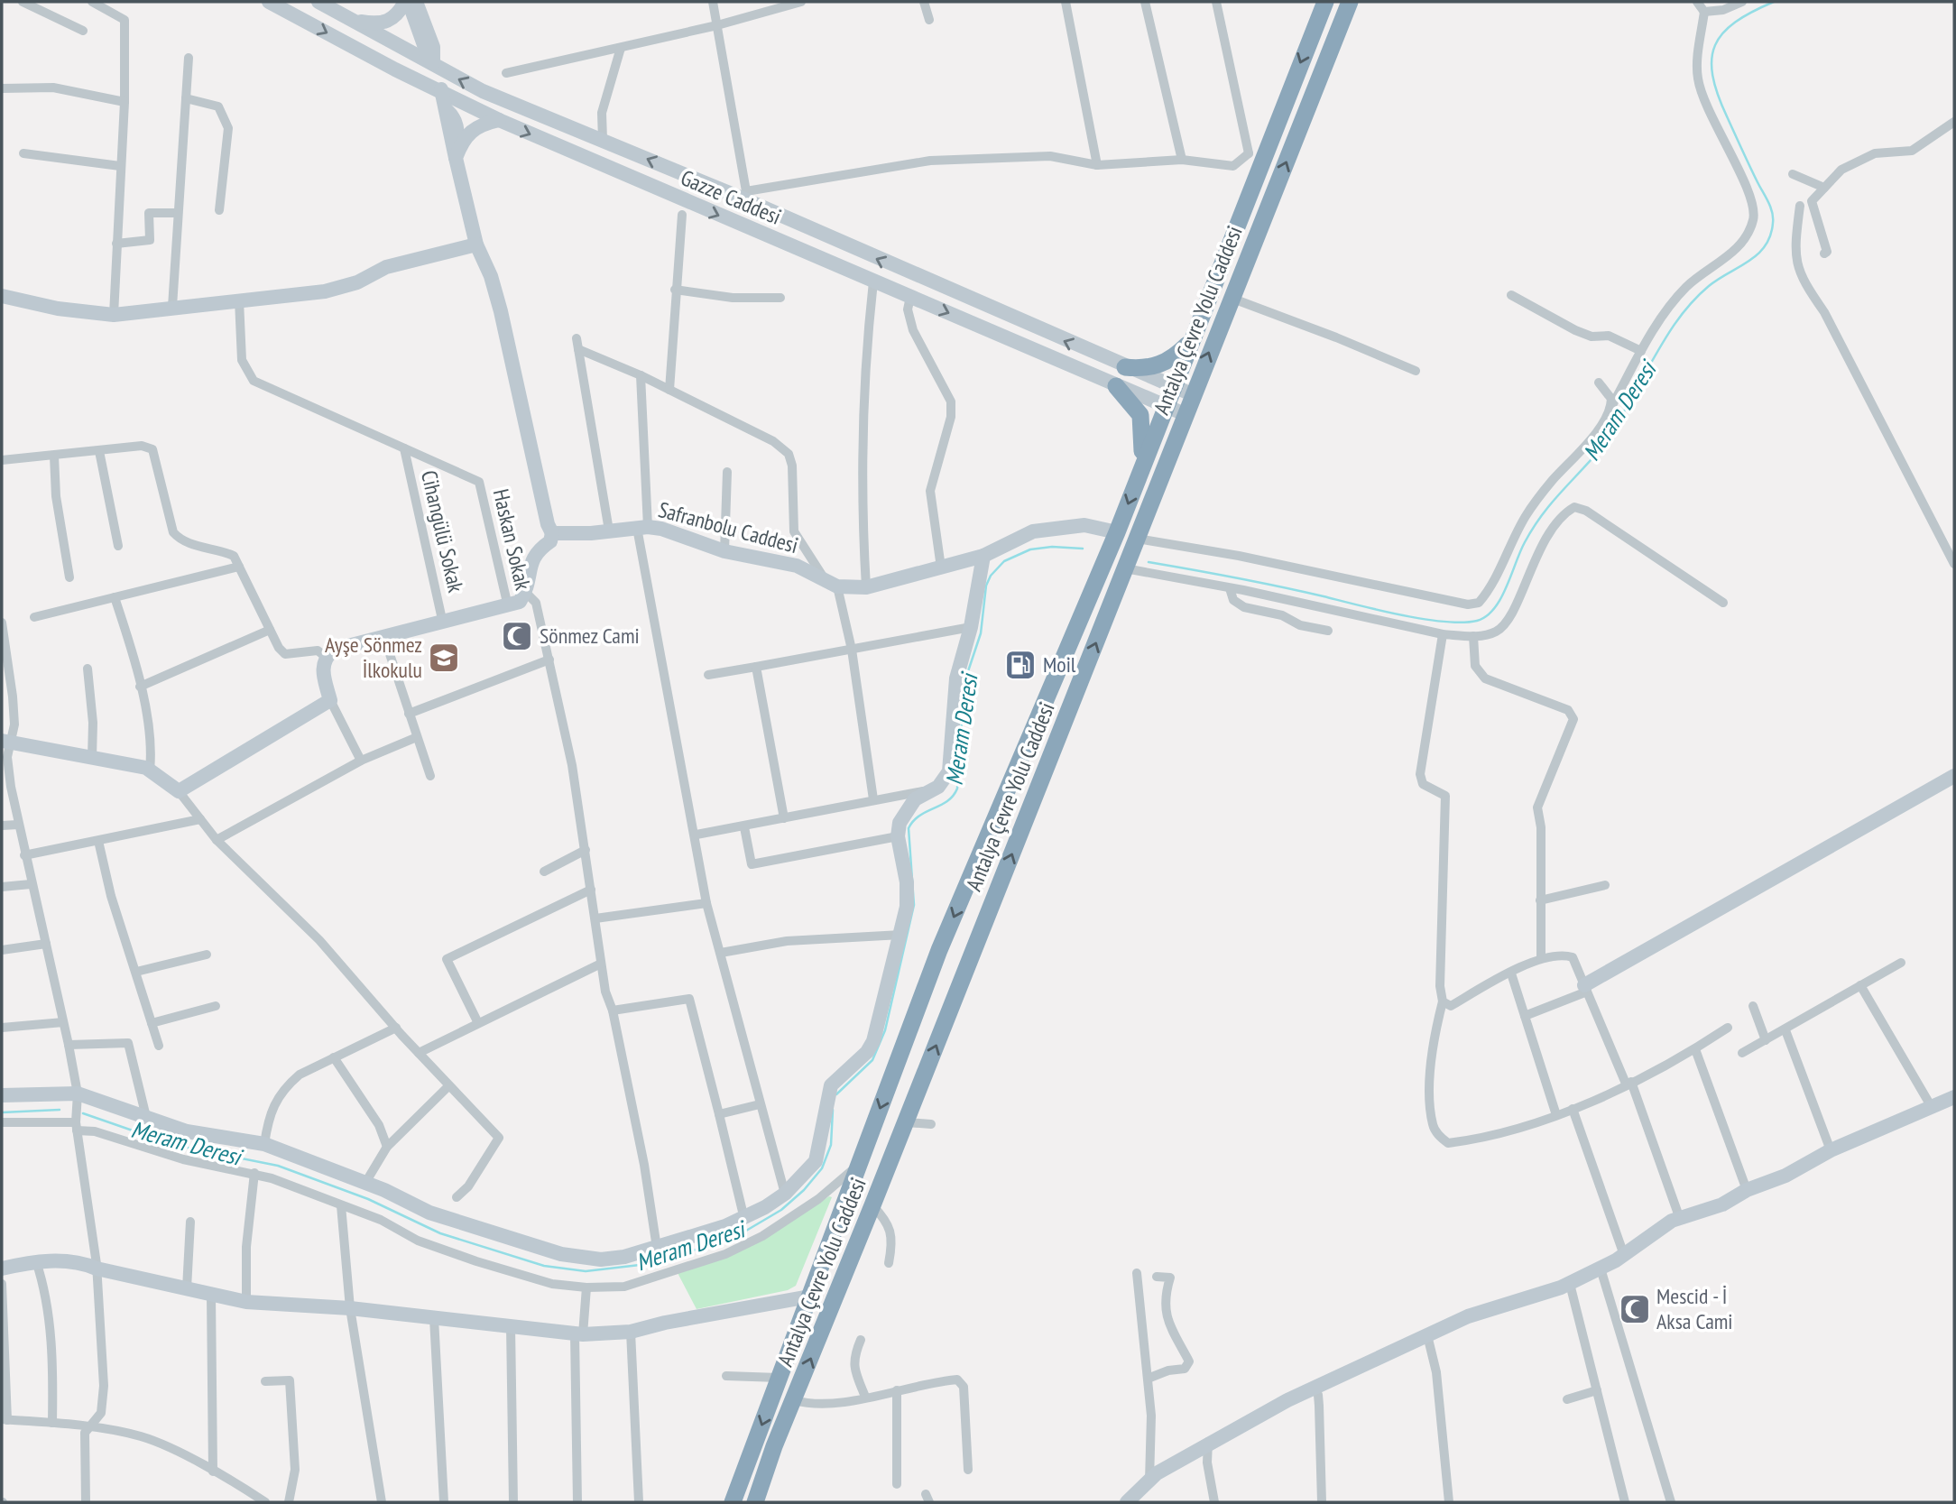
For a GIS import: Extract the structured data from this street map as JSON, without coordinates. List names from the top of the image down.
{
  "streets": {
    "highway": ["Antalya Çevre Yolu Caddesi"],
    "street": [
      "Gazze Caddesi",
      "Safranbolu Caddesi",
      "Cihangülü Sokak",
      "Haskan Sokak"
    ]
  },
  "crossings": [
    ["Gazze Caddesi", "Antalya Çevre Yolu Caddesi"],
    ["Antalya Çevre Yolu Caddesi", "Safranbolu Caddesi"],
    ["Cihangülü Sokak", "Haskan Sokak"]
  ],
  "water": ["Meram Deresi"],
  "places": {
    "mosque": ["Sönmez Cami", "Mescid - İ Aksa Cami"],
    "school or university": ["Ayşe Sönmez İlkokulu"],
    "fuel station": ["Moil"]
  }
}
